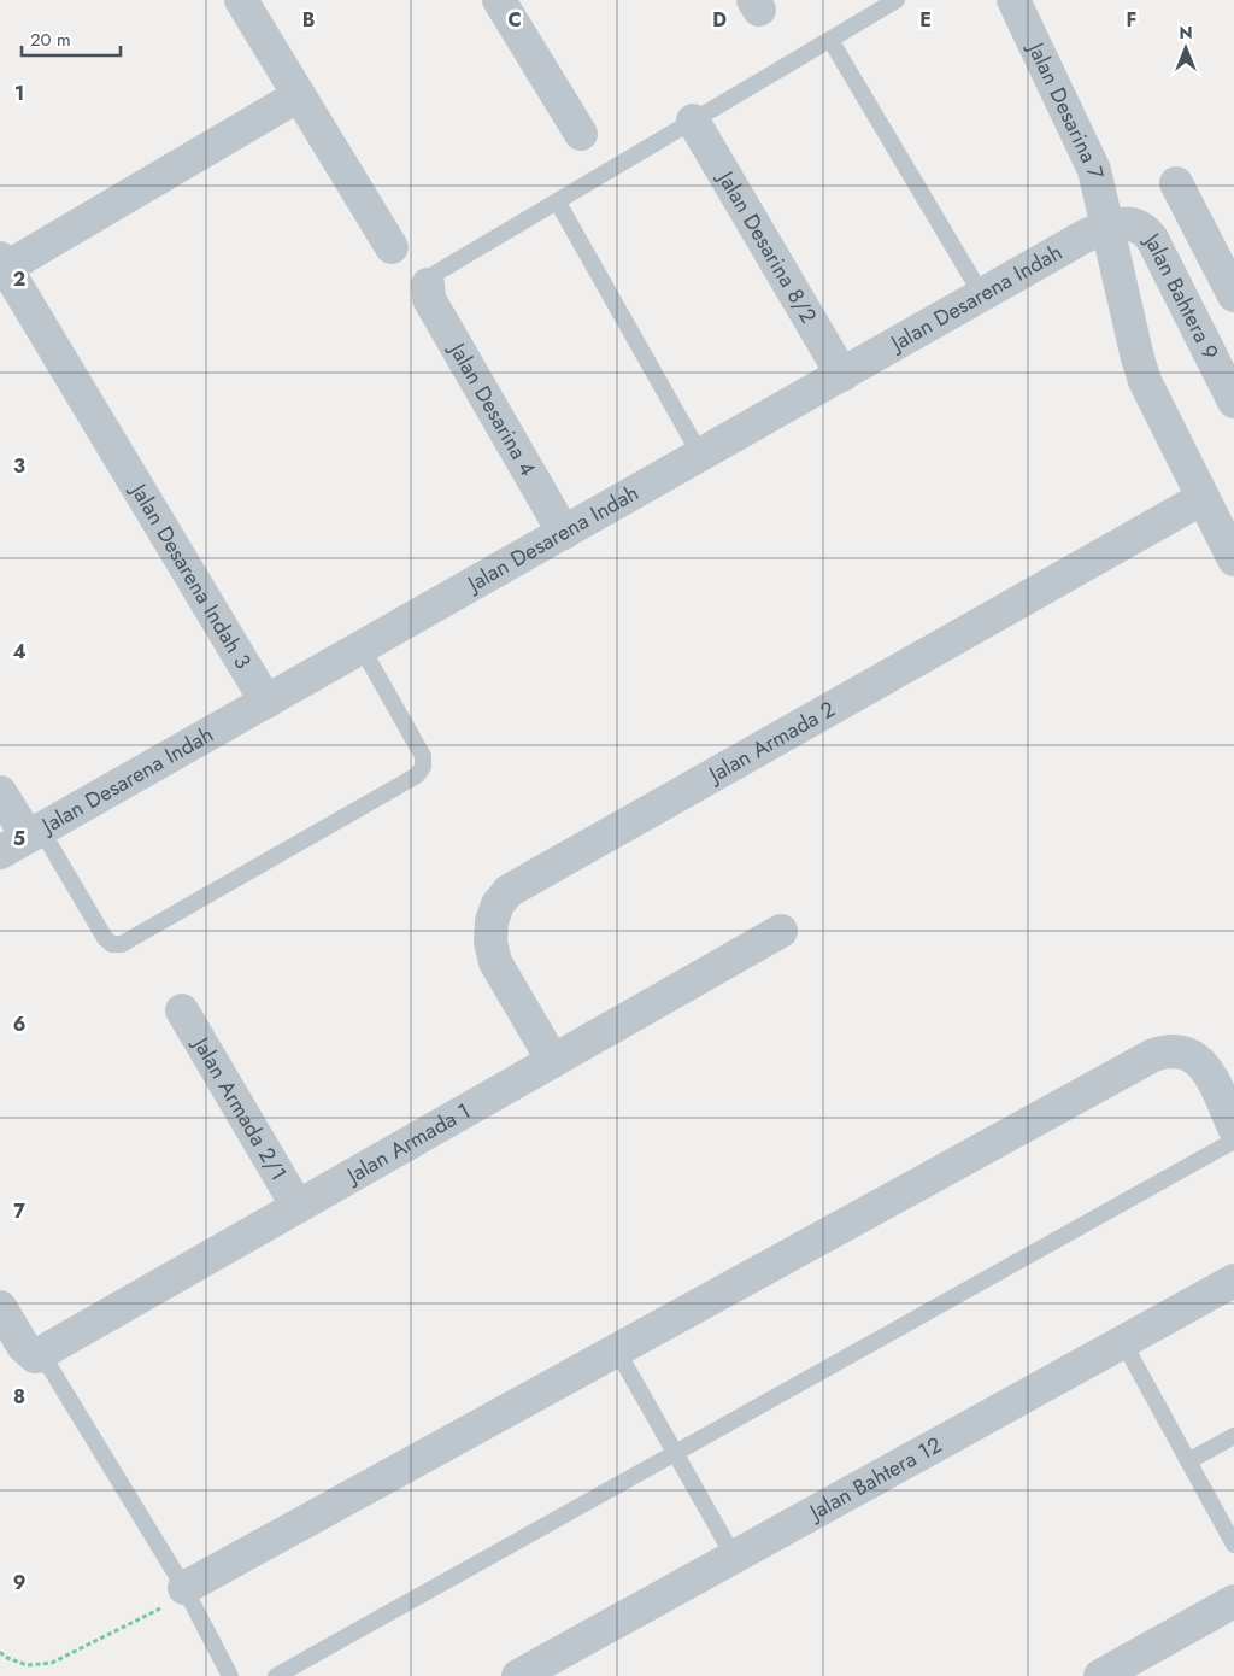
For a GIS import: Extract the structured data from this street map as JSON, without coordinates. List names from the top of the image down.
{
  "streets": {
    "street": [
      "Jalan Desarina 7",
      "Jalan Desarina 8/2",
      "Jalan Desarena Indah",
      "Jalan Bahtera 9",
      "Jalan Desarina 4",
      "Jalan Desarena Indah 3",
      "Jalan Armada 2",
      "Jalan Armada 2/1",
      "Jalan Armada 1",
      "Jalan Bahtera 12"
    ]
  },
  "crossings": [
    ["Jalan Desarina 7", "Jalan Desarena Indah"],
    ["Jalan Desarina 7", "Jalan Bahtera 9"],
    ["Jalan Desarina 7", "Jalan Armada 2"],
    ["Jalan Desarina 8/2", "Jalan Desarena Indah"],
    ["Jalan Desarena Indah", "Jalan Bahtera 9"],
    ["Jalan Desarena Indah", "Jalan Desarina 4"],
    ["Jalan Desarena Indah", "Jalan Desarena Indah 3"],
    ["Jalan Armada 2", "Jalan Armada 1"],
    ["Jalan Armada 2/1", "Jalan Armada 1"]
  ],
  "scale_bar": "20 m",
  "north": "top",
  "grid": {
    "columns": [
      "B",
      "C",
      "D",
      "E",
      "F"
    ],
    "rows": [
      "1",
      "2",
      "3",
      "4",
      "5",
      "6",
      "7",
      "8",
      "9"
    ]
  }
}
